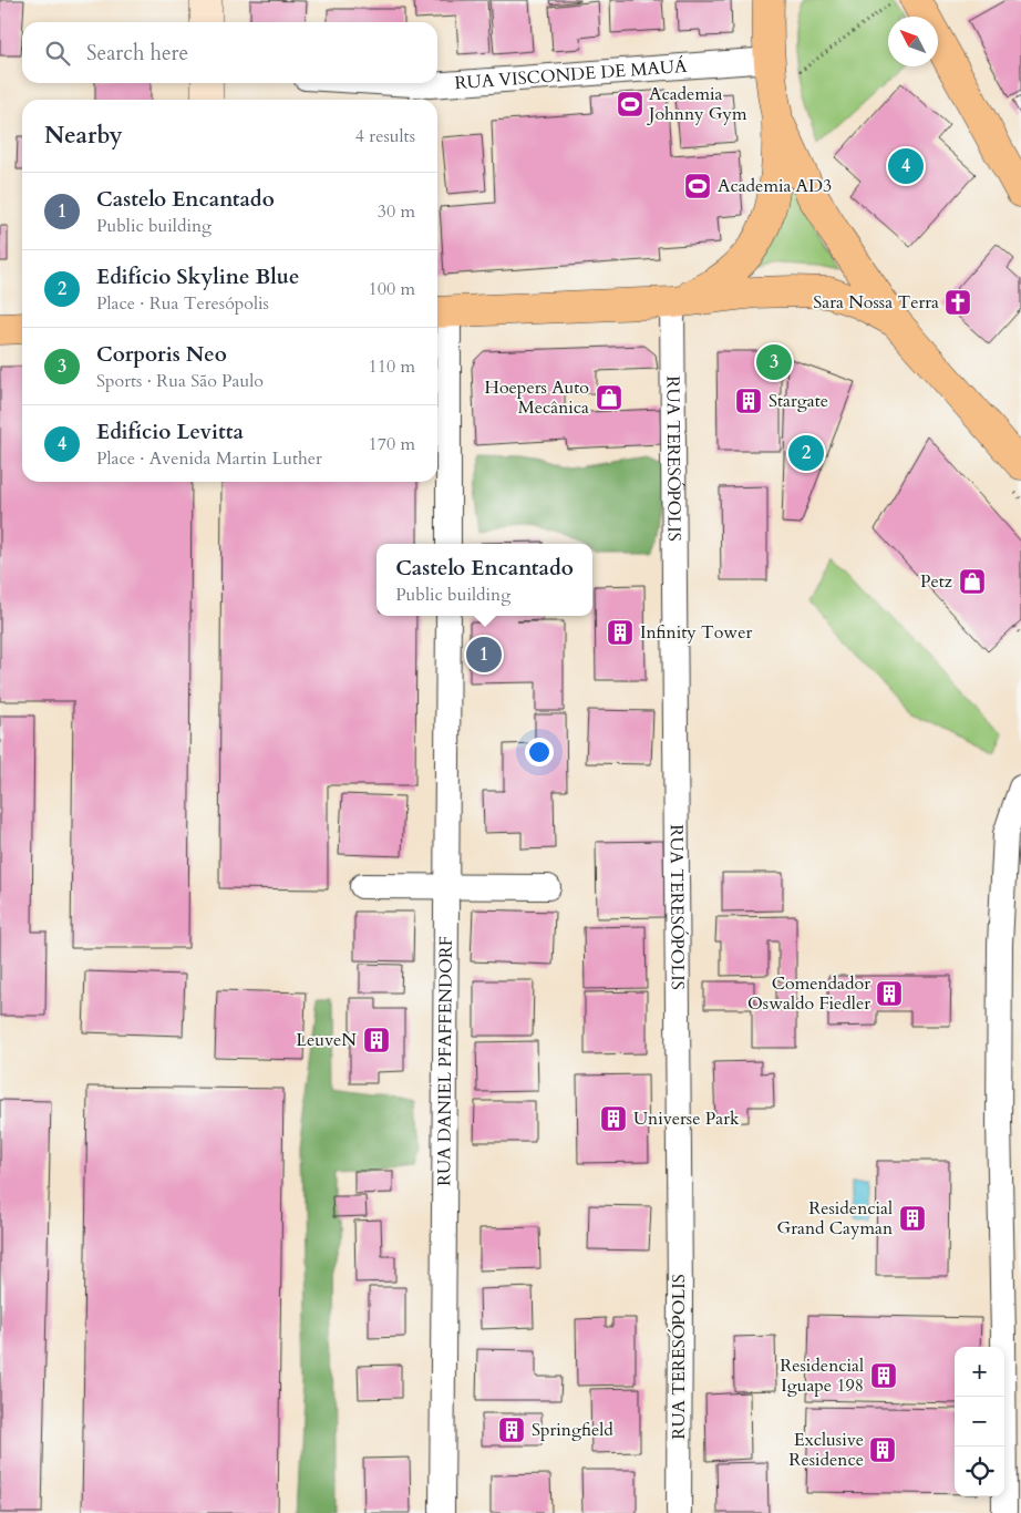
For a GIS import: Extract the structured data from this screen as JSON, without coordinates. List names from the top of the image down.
{
  "streets": {
    "street": ["RUA VISCONDE DE MAUÁ", "RUA TERESÓPOLIS", "RUA DANIEL PFAFFENDORF"]
  },
  "places": {
    "sports": ["Academia Johnny Gym", "Academia AD3"],
    "church": ["Sara Nossa Terra"],
    "shop": ["Hoepers Auto Mecânica", "Petz"],
    "building": [
      "Stargate",
      "Infinity Tower",
      "Comendador Oswaldo Fiedler",
      "LeuveN",
      "Universe Park",
      "Residencial Grand Cayman",
      "Residencial Iguape 198",
      "Springfield",
      "Exclusive Residence"
    ]
  },
  "north": "top left",
  "page": {
    "search": "Search here",
    "heading": ["Nearby", "4 results"],
    "pins": [
      "4",
      "3",
      "2",
      "1"
    ],
    "list": [
      {
        "mark": "1",
        "name": "Castelo Encantado",
        "note": "Public building",
        "value": "30 m"
      },
      {
        "mark": "2",
        "name": "Edifício Skyline Blue",
        "note": "Place · Rua Teresópolis",
        "value": "100 m"
      },
      {
        "mark": "3",
        "name": "Corporis Neo",
        "note": "Sports · Rua São Paulo",
        "value": "110 m"
      },
      {
        "mark": "4",
        "name": "Edifício Levitta",
        "note": "Place · Avenida Martin Luther",
        "value": "170 m"
      }
    ],
    "popup": ["Castelo Encantado", "Public building"],
    "map_buttons": ["+", "−"]
  }
}
